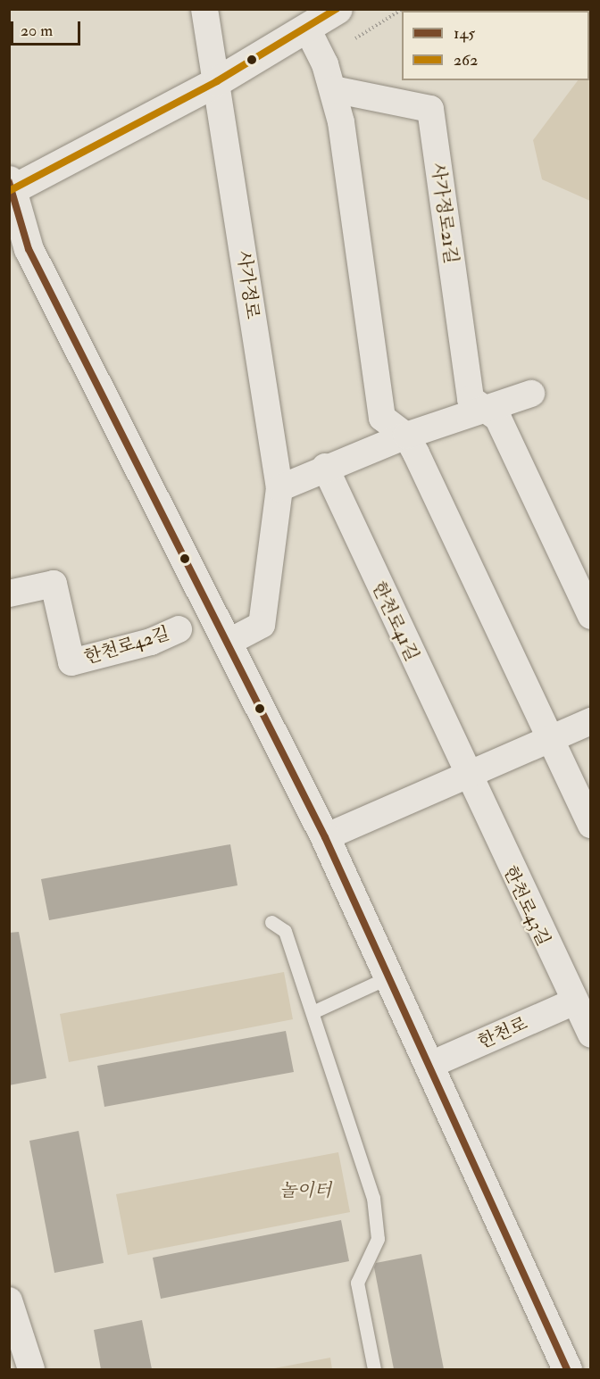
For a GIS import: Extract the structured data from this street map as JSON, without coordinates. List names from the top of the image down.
{
  "streets": {
    "street": [
      "사가정로21길",
      "사가정로",
      "한천로41길",
      "한천로42길",
      "한천로43길",
      "한천로"
    ]
  },
  "crossings": [
    ["한천로41길", "한천로43길"],
    ["한천로43길", "한천로"]
  ],
  "parks": ["놀이터"],
  "lines": ["transit line 262", "transit line 145"],
  "legend": ["145", "262"],
  "scale_bar": "20 m"
}
